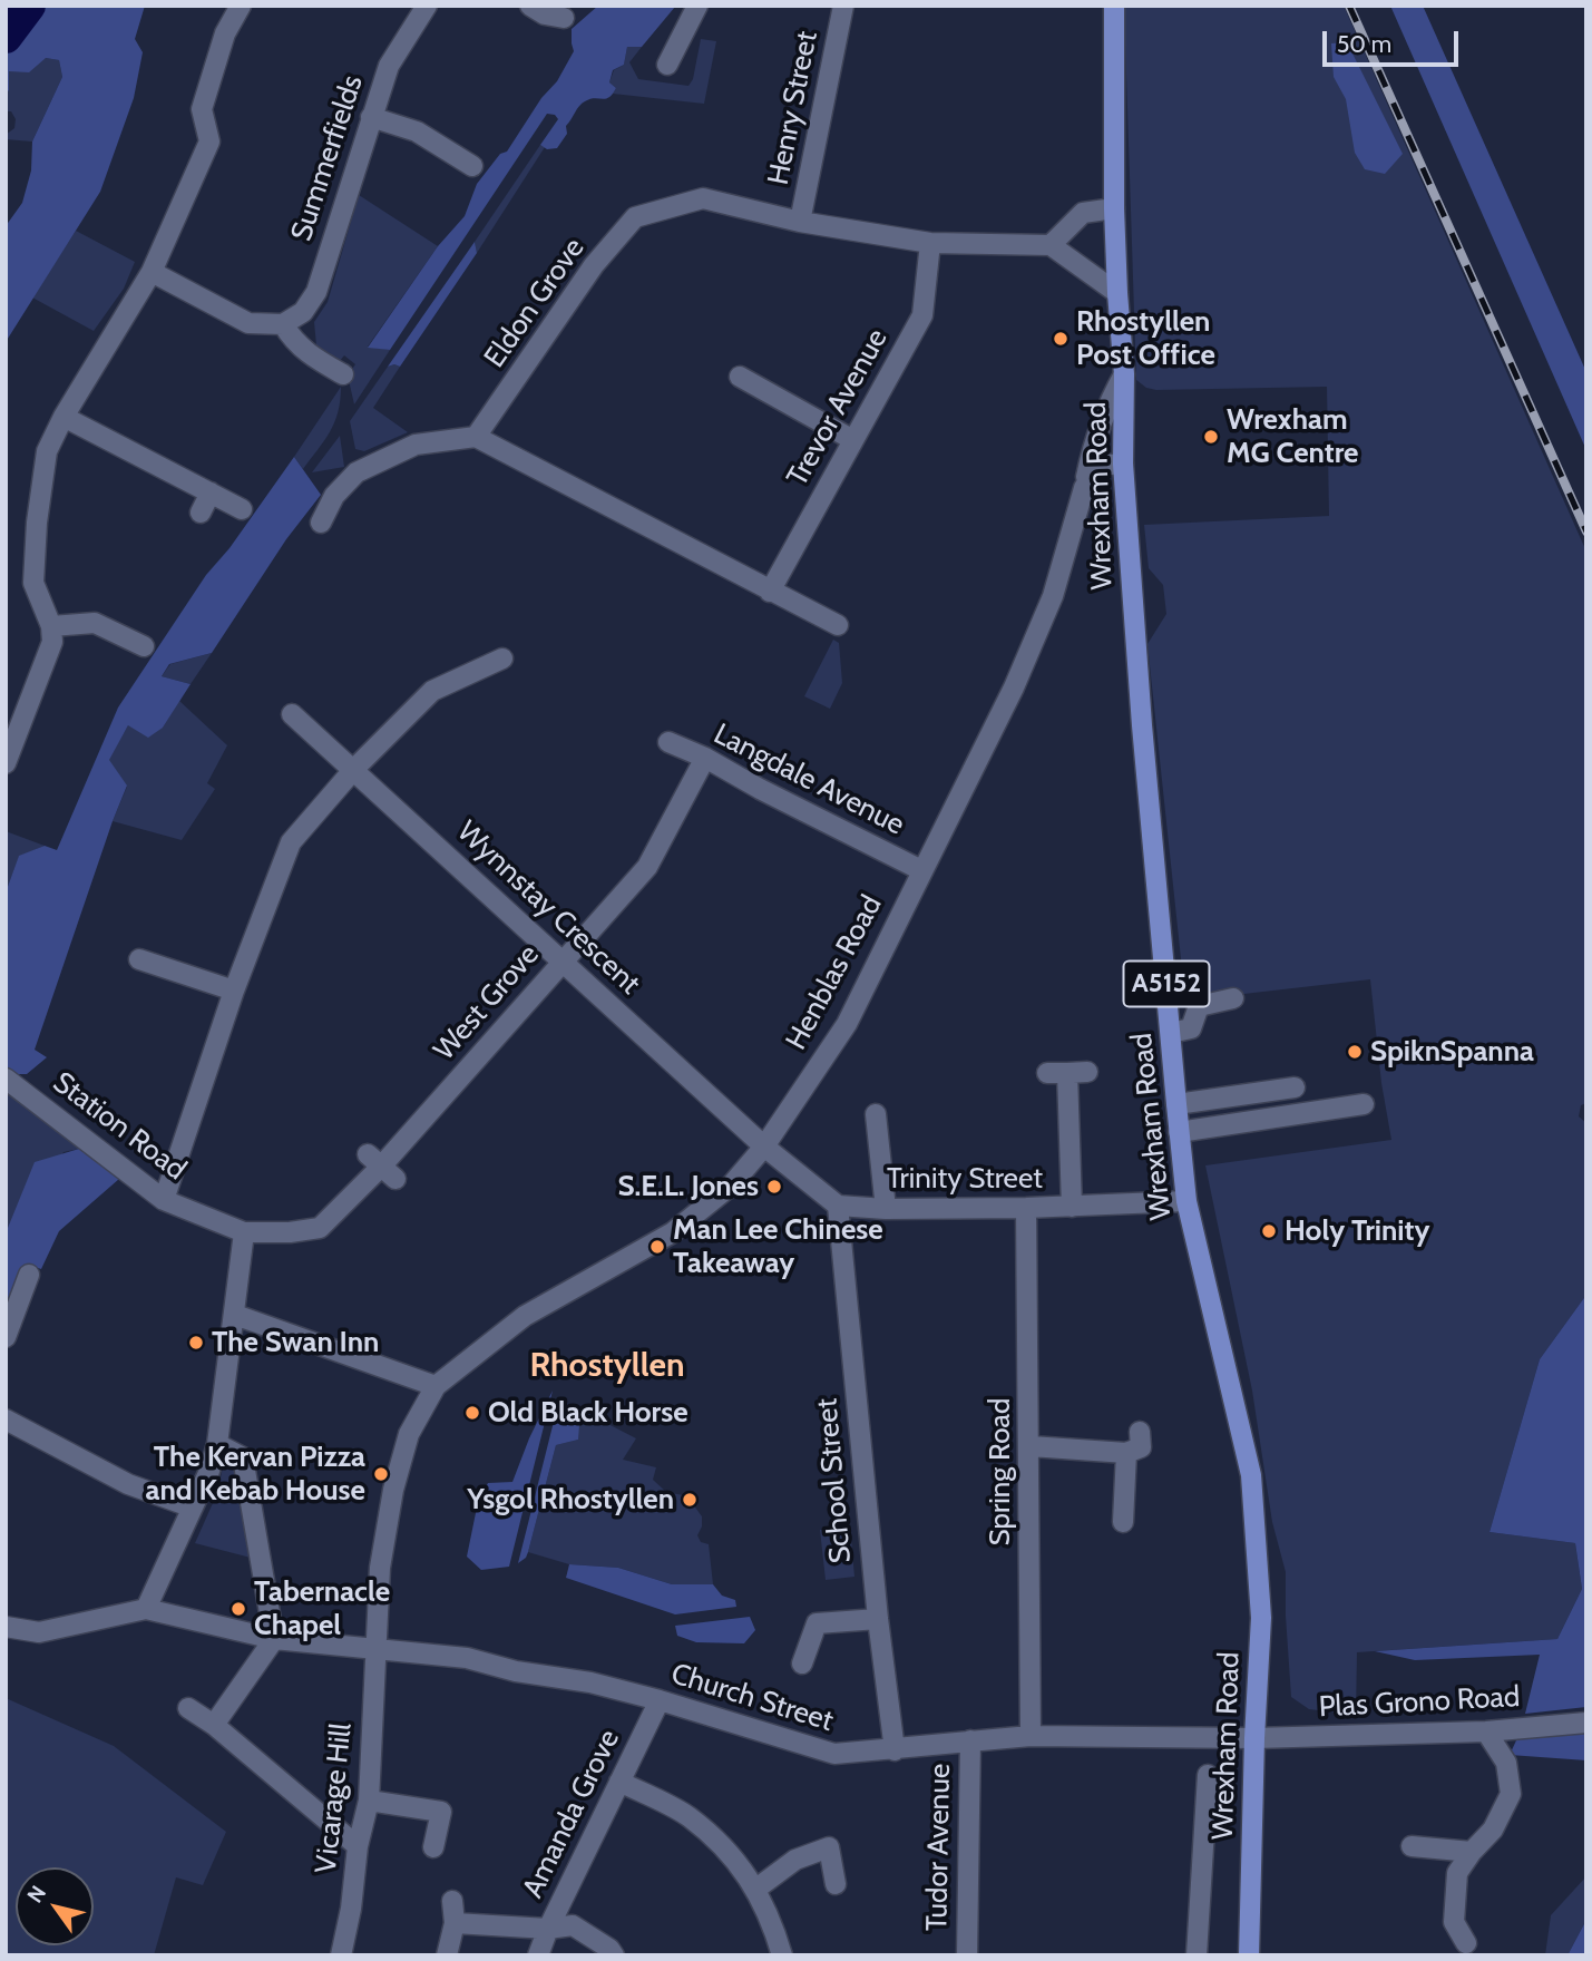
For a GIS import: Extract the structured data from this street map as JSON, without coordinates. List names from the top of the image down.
{
  "streets": {
    "main road": ["Wrexham Road", "A5152"],
    "street": [
      "Henry Street",
      "Summerfields",
      "Eldon Grove",
      "Trevor Avenue",
      "Langdale Avenue",
      "Wynnstay Crescent",
      "Henblas Road",
      "West Grove",
      "Station Road",
      "Trinity Street",
      "Spring Road",
      "School Street",
      "Church Street",
      "Plas Grono Road",
      "Vicarage Hill",
      "Amanda Grove",
      "Tudor Avenue"
    ]
  },
  "crossings": [
    ["Henry Street", "Eldon Grove"],
    ["Eldon Grove", "Trevor Avenue"],
    ["Wrexham Road", "Henblas Road"],
    ["Wrexham Road", "Trinity Street"],
    ["Wrexham Road", "Church Street"],
    ["Wrexham Road", "Plas Grono Road"],
    ["Langdale Avenue", "Henblas Road"],
    ["Langdale Avenue", "West Grove"],
    ["Wynnstay Crescent", "Henblas Road"],
    ["Wynnstay Crescent", "West Grove"],
    ["Henblas Road", "Vicarage Hill"],
    ["West Grove", "Station Road"],
    ["Trinity Street", "Spring Road"],
    ["Trinity Street", "School Street"],
    ["Spring Road", "Church Street"],
    ["School Street", "Church Street"],
    ["Church Street", "Plas Grono Road"],
    ["Church Street", "Vicarage Hill"],
    ["Church Street", "Amanda Grove"],
    ["Church Street", "Tudor Avenue"]
  ],
  "districts": ["Rhostyllen"],
  "places": [
    "Rhostyllen Post Office",
    "Wrexham MG Centre",
    "SpiknSpanna",
    "S.E.L. Jones",
    "Holy Trinity",
    "Man Lee Chinese Takeaway",
    "The Swan Inn",
    "Old Black Horse",
    "The Kervan Pizza and Kebab House",
    "Ysgol Rhostyllen",
    "Tabernacle Chapel"
  ],
  "scale_bar": "50 m",
  "north": "top left"
}
